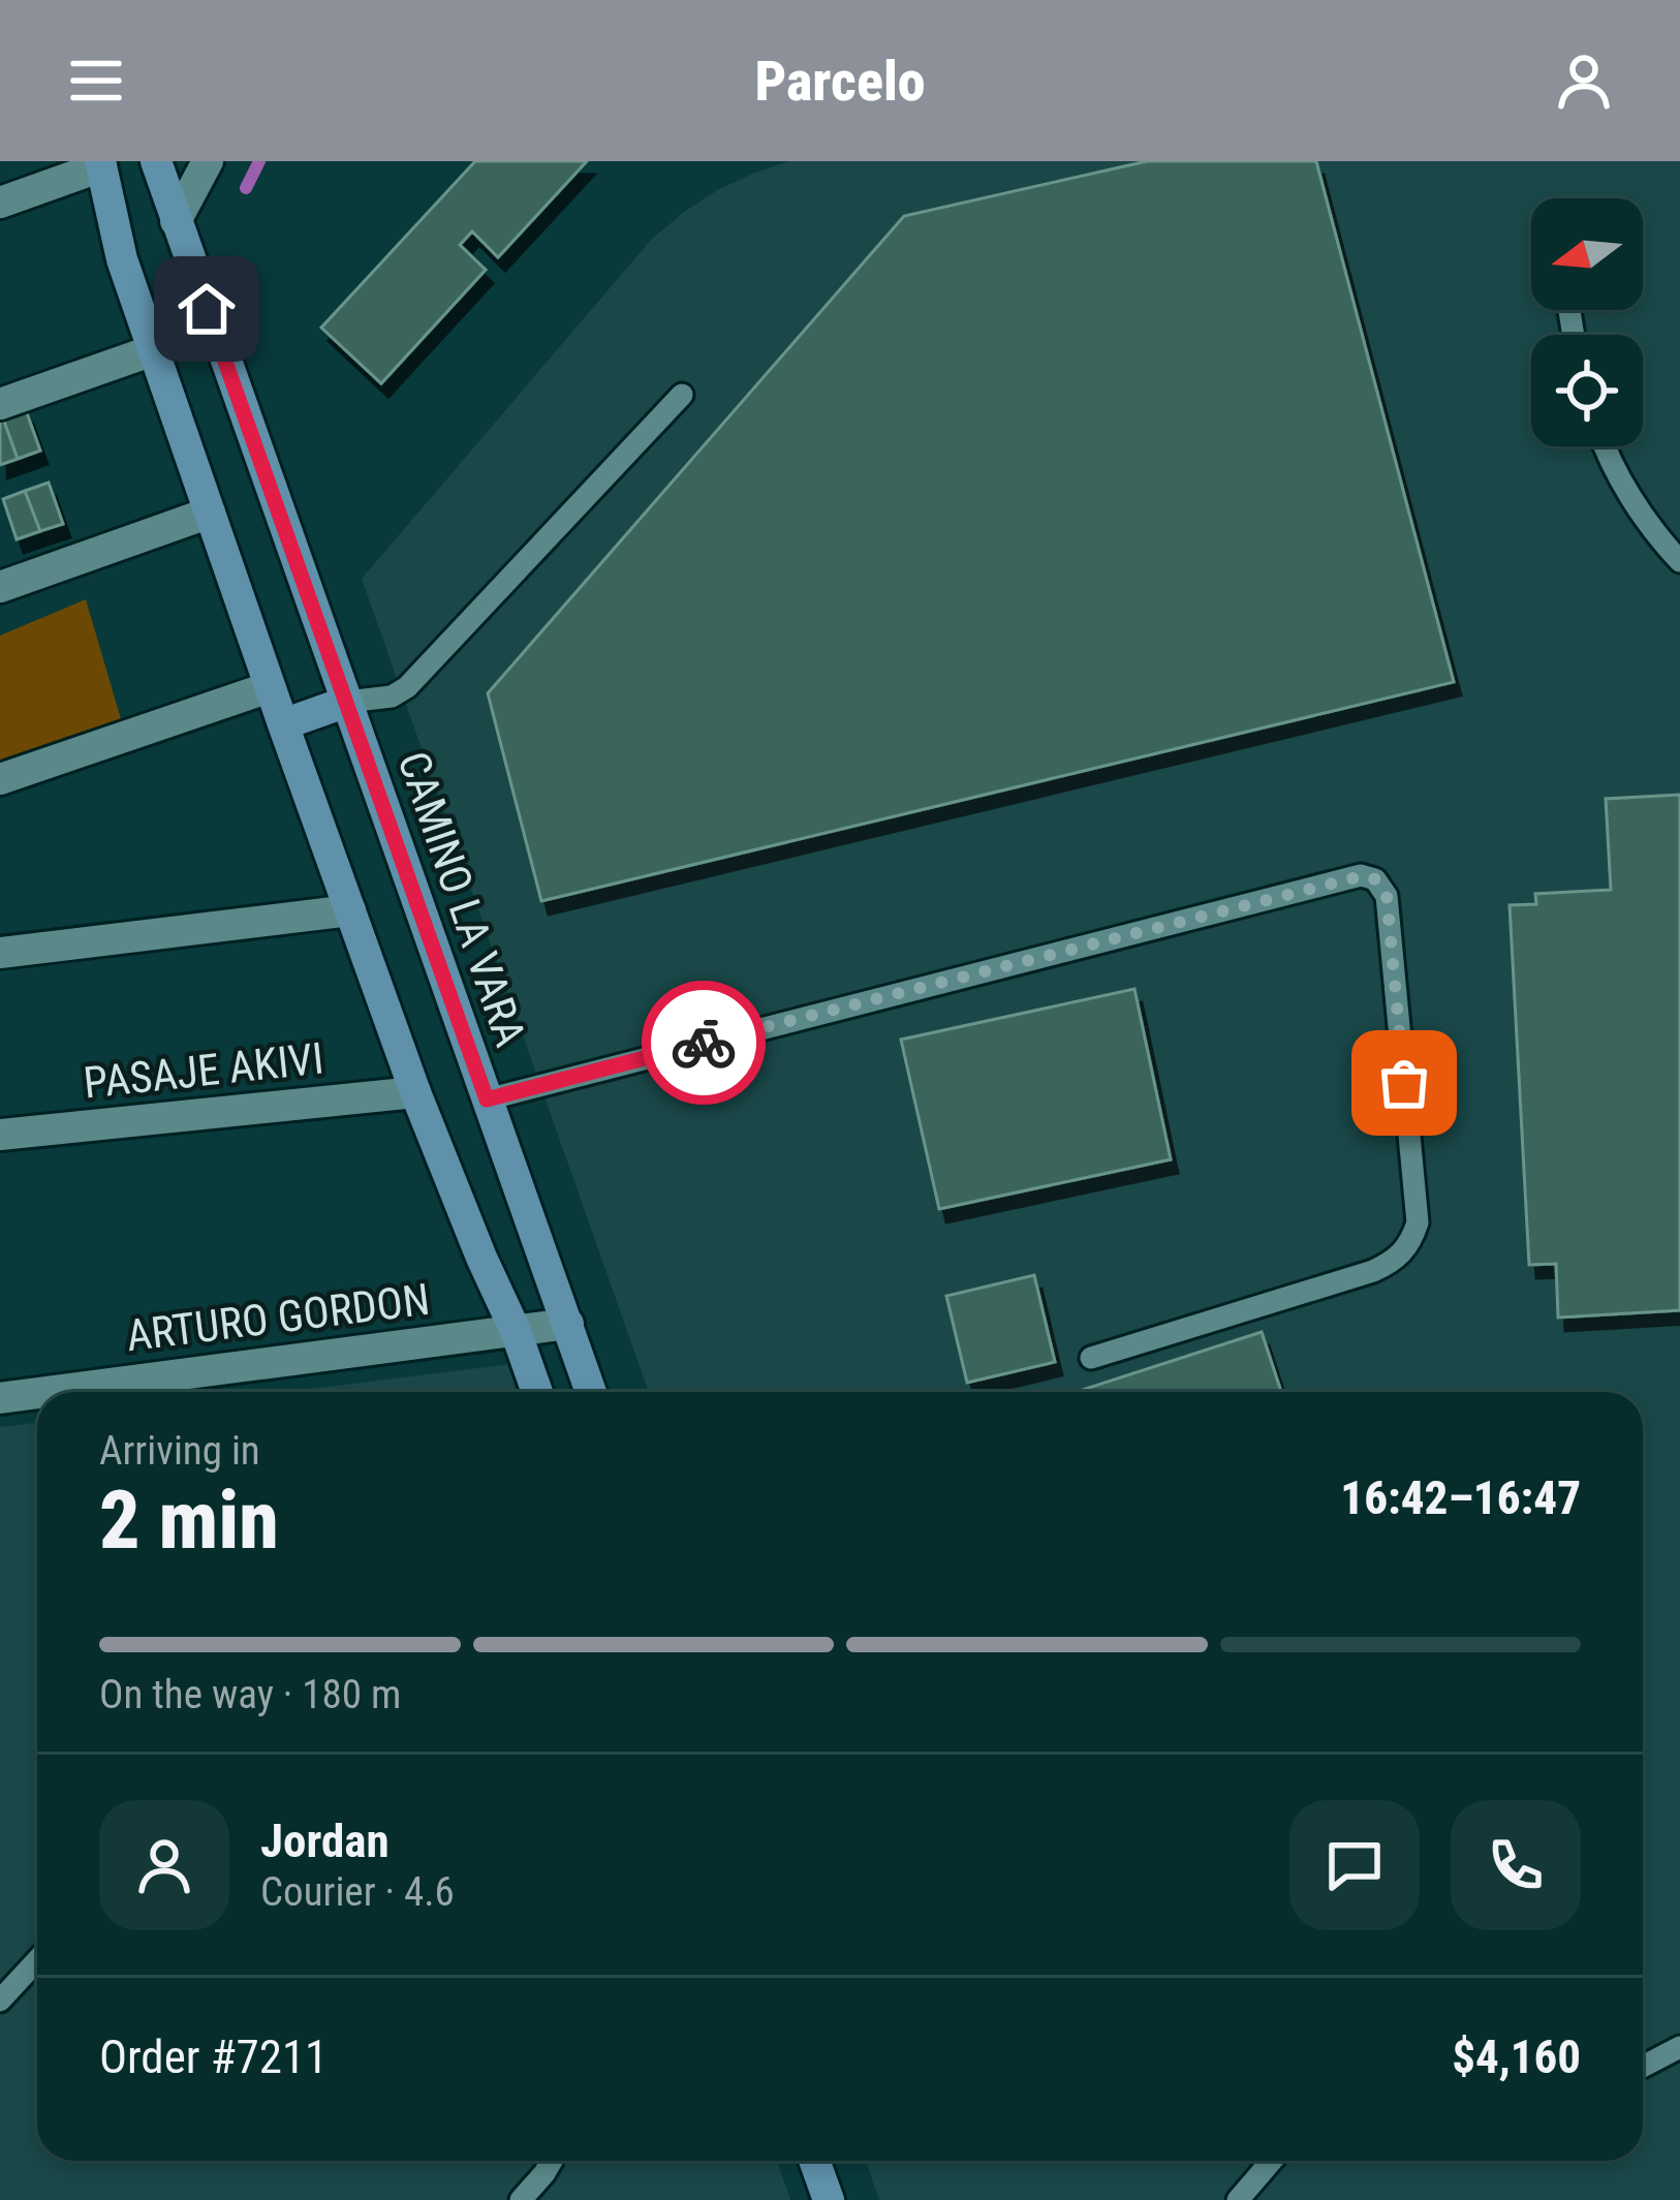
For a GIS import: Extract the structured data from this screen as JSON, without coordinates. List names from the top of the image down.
{
  "streets": {
    "street": ["CAMINO LA VARA", "PASAJE AKIVI", "ARTURO GORDON"]
  },
  "crossings": [
    ["CAMINO LA VARA", "ARTURO GORDON"]
  ],
  "north": "left",
  "page": {
    "header": "Parcelo",
    "heading": ["2 min", "Arriving in", "16:42–16:47"],
    "panel": [
      "Jordan",
      "Courier · 4.6",
      "Order #7211",
      "$4,160"
    ],
    "bar": "On the way · 180 m"
  }
}
